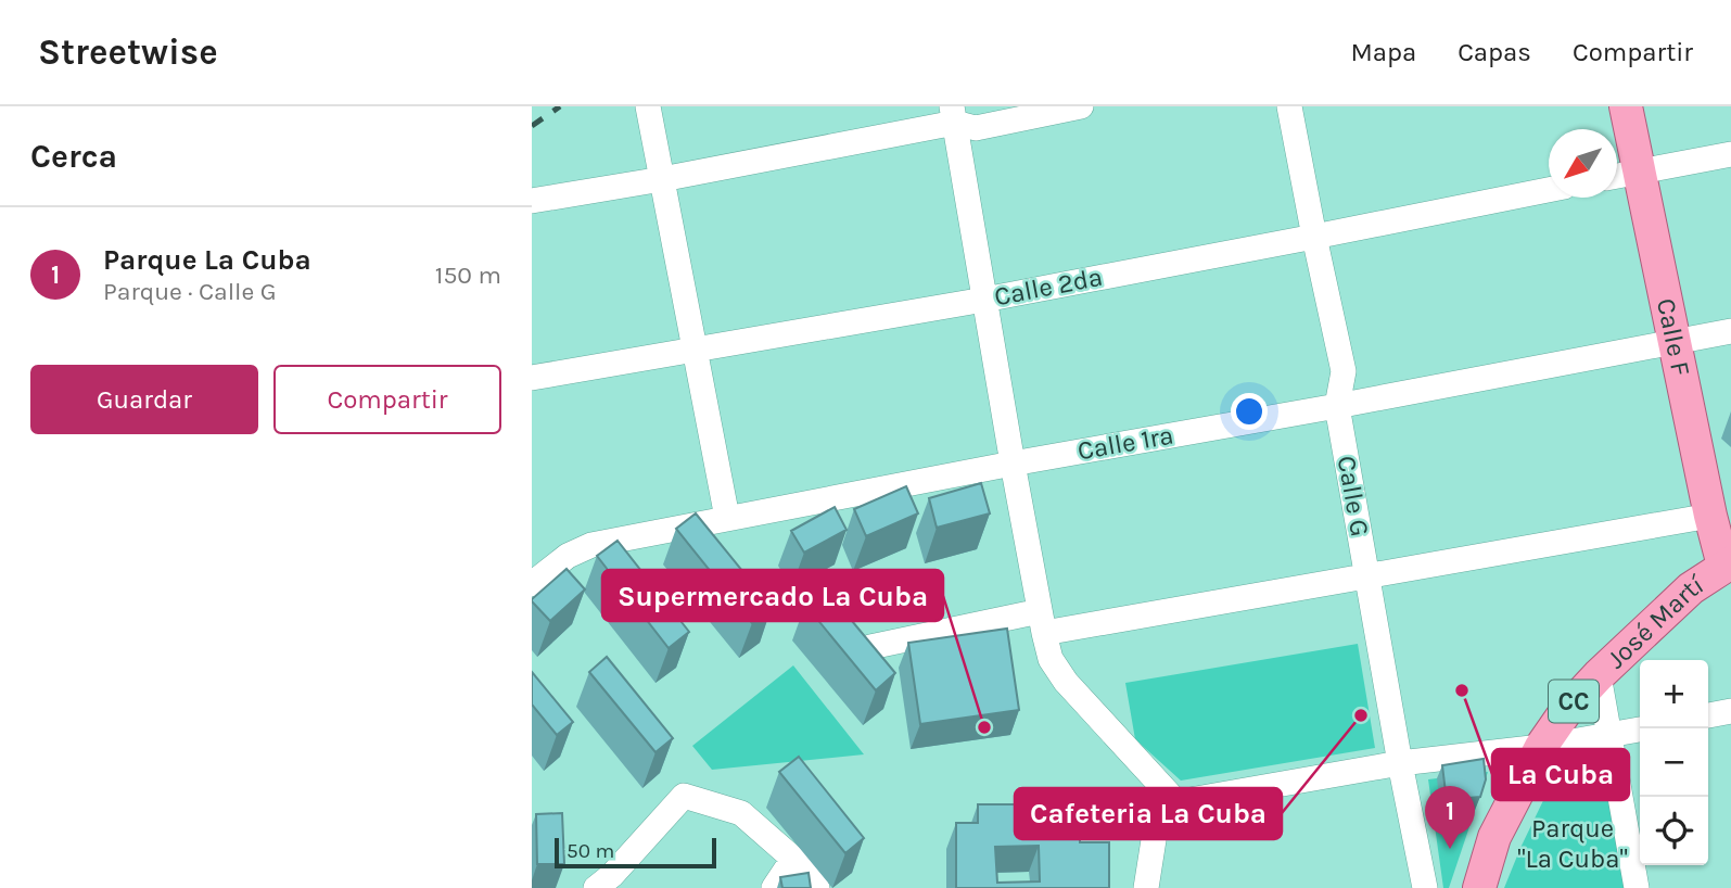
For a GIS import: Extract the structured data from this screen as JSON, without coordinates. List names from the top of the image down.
{
  "streets": {
    "main road": ["Calle F", "José Martí", "CC"],
    "street": ["Calle 2da", "Calle 1ra", "Calle G"]
  },
  "crossings": [
    ["Calle 2da", "Calle G"],
    ["Calle F", "Calle 1ra"],
    ["Calle F", "José Martí"],
    ["Calle 1ra", "Calle G"]
  ],
  "parks": ["Parque \"La Cuba\""],
  "places": ["La Cuba", "Cafeteria La Cuba", "Supermercado La Cuba"],
  "scale_bar": "50 m",
  "north": "bottom left",
  "page": {
    "header": "Streetwise",
    "nav": ["Mapa", "Capas", "Compartir"],
    "heading": "Cerca",
    "list": [
      {
        "mark": "1",
        "name": "Parque La Cuba",
        "note": "Parque · Calle G",
        "value": "150 m"
      }
    ],
    "buttons": ["Guardar", "Compartir"],
    "map_buttons": ["+", "−"],
    "pins": "1",
    "scale": "50 m"
  }
}
